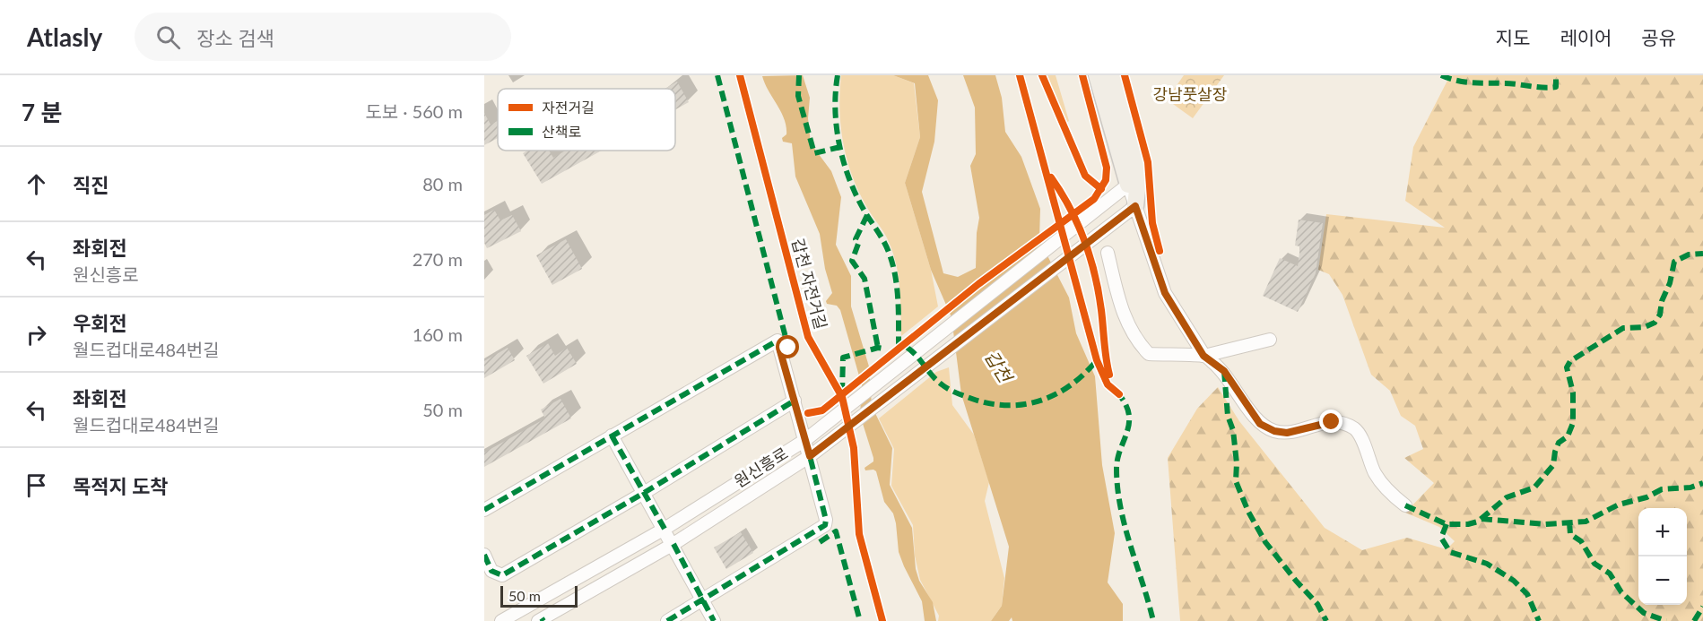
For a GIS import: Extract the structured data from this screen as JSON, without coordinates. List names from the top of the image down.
{
  "streets": {
    "street": ["원신흥로"],
    "cycle path": ["갑천 자전거길"]
  },
  "water": ["갑천"],
  "parks": ["강남풋살장"],
  "legend": ["자전거길", "산책로"],
  "scale_bar": "50 m",
  "page": {
    "header": "Atlasly",
    "search": "장소 검색",
    "nav": ["지도", "레이어", "공유"],
    "heading": ["7 분", "도보 · 560 m"],
    "list": [
      ["직진", "80 m"],
      ["좌회전", "원신흥로", "270 m"],
      ["우회전", "월드컵대로484번길", "160 m"],
      ["좌회전", "월드컵대로484번길", "50 m"],
      "목적지 도착"
    ],
    "map_buttons": ["+", "−"],
    "scale": "50 m"
  }
}
